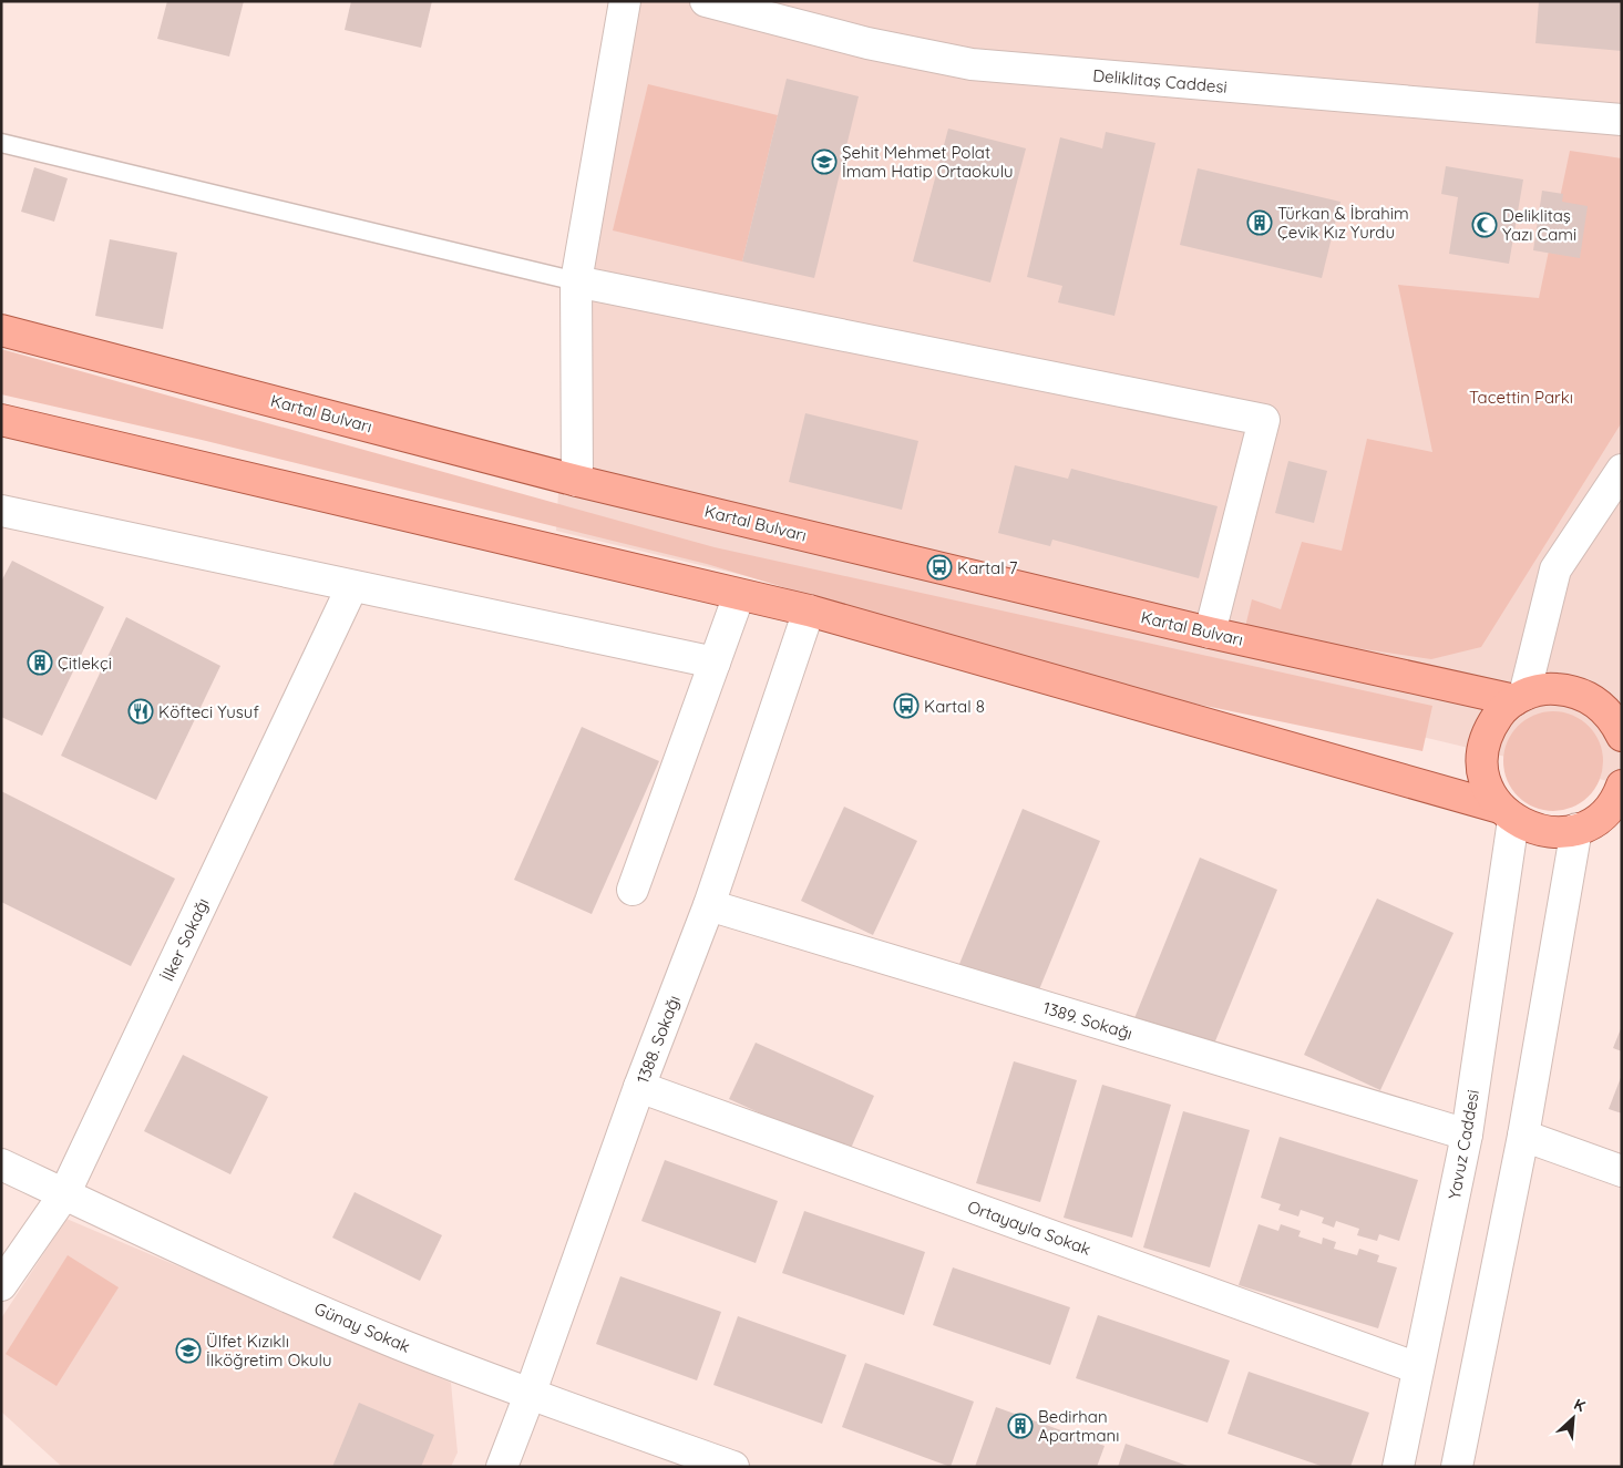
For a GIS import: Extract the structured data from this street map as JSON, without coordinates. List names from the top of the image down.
{
  "streets": {
    "main road": ["Kartal Bulvarı"],
    "street": [
      "Deliklitaş Caddesi",
      "İlker Sokağı",
      "1389. Sokağı",
      "1388. Sokağı",
      "Yavuz Caddesi",
      "Ortayayla Sokak",
      "Günay Sokak"
    ]
  },
  "crossings": [
    ["İlker Sokağı", "Günay Sokak"],
    ["1389. Sokağı", "1388. Sokağı"],
    ["1389. Sokağı", "Yavuz Caddesi"],
    ["1388. Sokağı", "Ortayayla Sokak"],
    ["1388. Sokağı", "Günay Sokak"],
    ["Yavuz Caddesi", "Ortayayla Sokak"]
  ],
  "parks": ["Tacettin Parkı"],
  "places": {
    "school or university": ["Şehit Mehmet Polat İmam Hatip Ortaokulu", "Ülfet Kızıklı İlköğretim Okulu"],
    "building": ["Türkan & İbrahim Çevik Kız Yurdu", "Çitlekçi", "Bedirhan Apartmanı"],
    "mosque": ["Deliklitaş Yazı Cami"],
    "bus stop": ["Kartal 7", "Kartal 8"],
    "restaurant": ["Köfteci Yusuf"]
  },
  "north": "top right"
}
